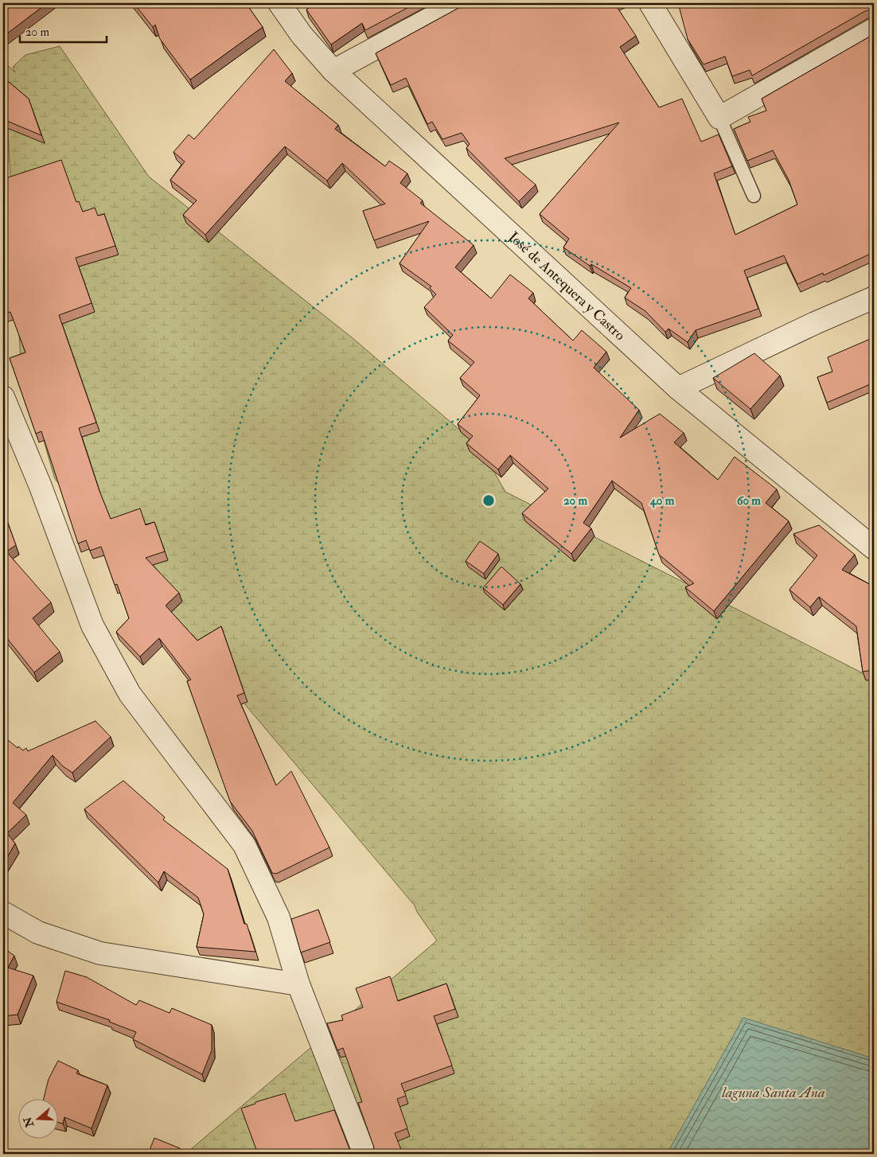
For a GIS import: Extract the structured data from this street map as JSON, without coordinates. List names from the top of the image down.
{
  "streets": {
    "street": ["José de Antequera y Castro"]
  },
  "water": ["laguna Santa Ana"],
  "scale_bar": "20 m",
  "north": "left",
  "rings": ["20 m", "40 m", "60 m"]
}
